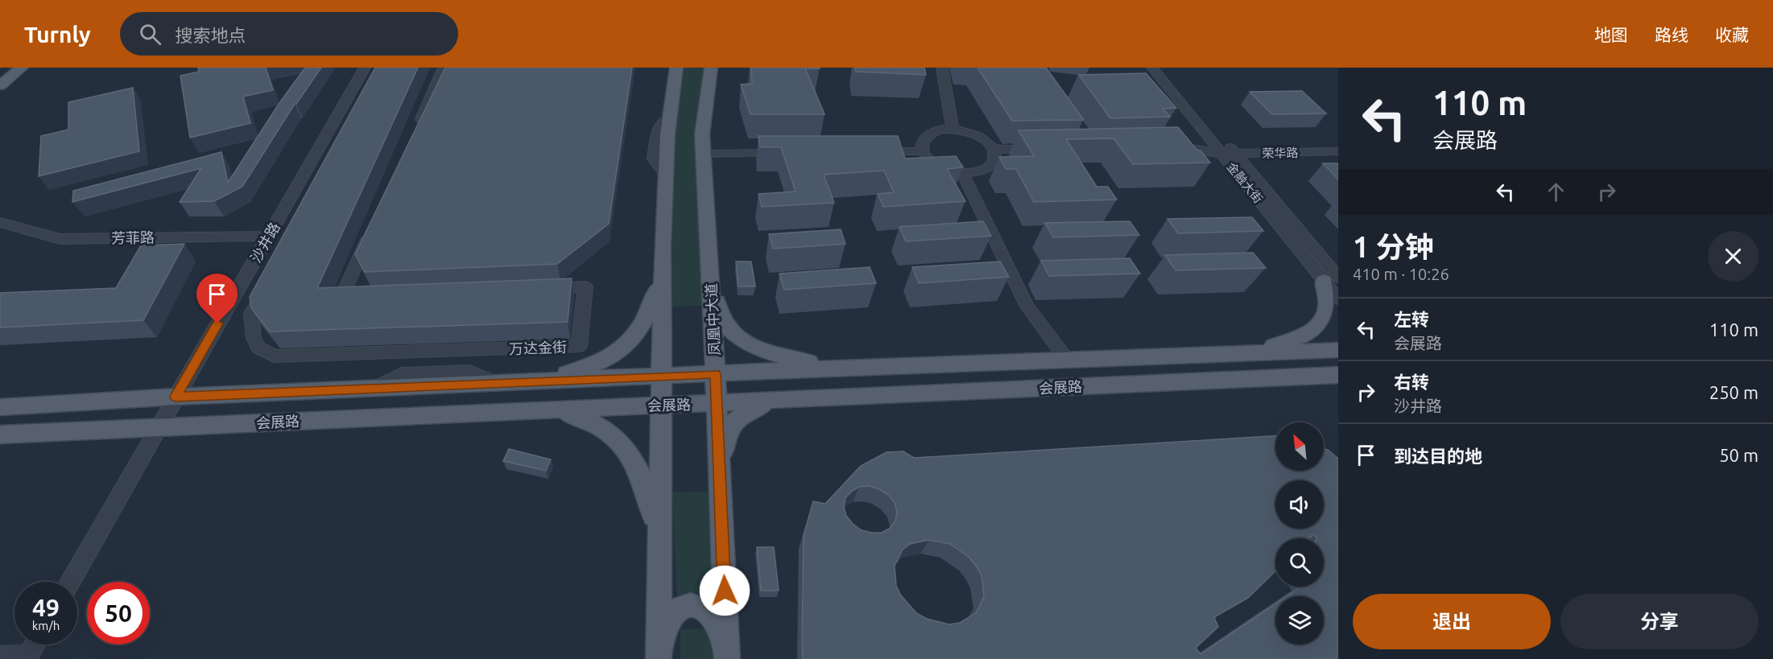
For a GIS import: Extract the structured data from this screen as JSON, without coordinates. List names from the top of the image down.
{
  "streets": {
    "main road": ["凤凰中大道", "会展路"],
    "street": [
      "荣华路",
      "金融大街",
      "芳菲路",
      "沙井路",
      "万达金街"
    ]
  },
  "crossings": [
    ["荣华路", "金融大街"],
    ["芳菲路", "沙井路"],
    ["沙井路", "会展路"],
    ["凤凰中大道", "会展路"]
  ],
  "north": "top left",
  "page": {
    "header": "Turnly",
    "search": "搜索地点",
    "nav": ["地图", "路线", "收藏"],
    "turn": ["110 m", "会展路"],
    "heading": ["1 分钟", "410 m · 10:26"],
    "list": [
      {
        "name": "左转",
        "note": "会展路",
        "value": "110 m"
      },
      {
        "name": "右转",
        "note": "沙井路",
        "value": "250 m"
      },
      {
        "name": "到达目的地",
        "value": "50 m"
      }
    ],
    "speed": "49 km/h",
    "limit": "50",
    "buttons": ["退出", "分享"]
  }
}
